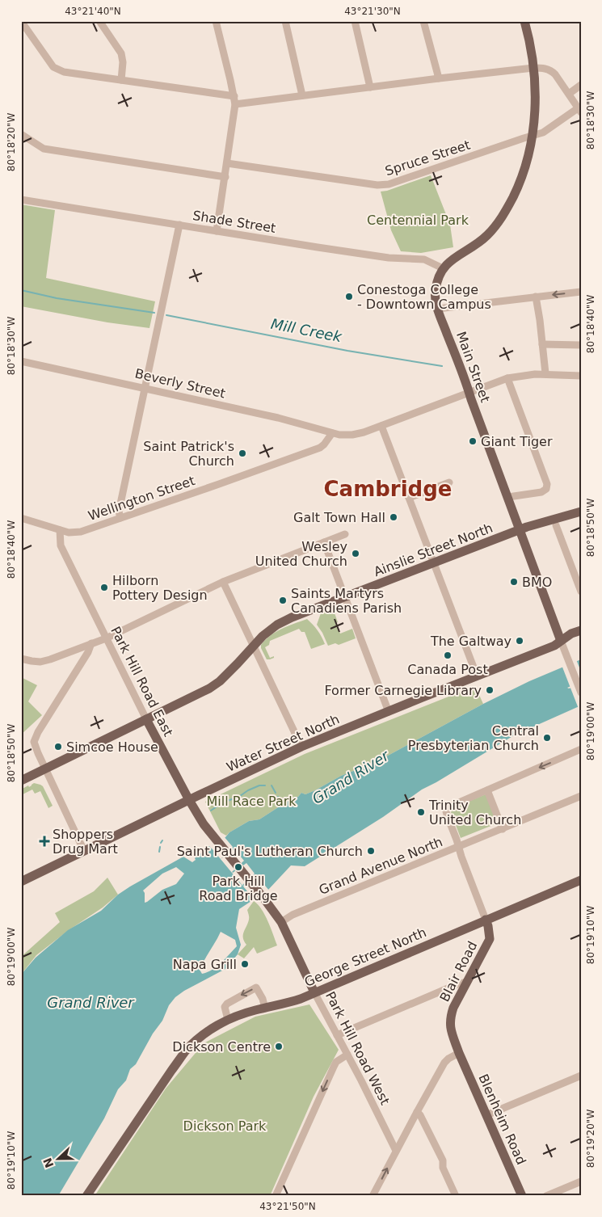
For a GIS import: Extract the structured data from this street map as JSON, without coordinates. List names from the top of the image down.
{
  "streets": {
    "main road": [
      "Main Street",
      "Ainslie Street North",
      "Park Hill Road East",
      "Water Street North",
      "George Street North",
      "Blair Road",
      "Park Hill Road West",
      "Blenheim Road"
    ],
    "street": [
      "Spruce Street",
      "Shade Street",
      "Beverly Street",
      "Wellington Street",
      "Grand Avenue North"
    ]
  },
  "crossings": [
    ["Spruce Street", "Main Street"],
    ["Shade Street", "Main Street"],
    ["Main Street", "Ainslie Street North"],
    ["Main Street", "Water Street North"],
    ["Beverly Street", "Wellington Street"],
    ["Wellington Street", "Park Hill Road East"],
    ["Ainslie Street North", "Park Hill Road East"],
    ["Park Hill Road East", "Water Street North"],
    ["Park Hill Road East", "Park Hill Road West"],
    ["Grand Avenue North", "Blair Road"],
    ["Grand Avenue North", "Park Hill Road West"],
    ["George Street North", "Blair Road"],
    ["George Street North", "Park Hill Road West"],
    ["Blair Road", "Blenheim Road"]
  ],
  "districts": ["Cambridge"],
  "water": ["Mill Creek", "Grand River"],
  "parks": ["Centennial Park", "Mill Race Park", "Dickson Park"],
  "places": {
    "other": [
      "Conestoga College - Downtown Campus",
      "Giant Tiger",
      "Saint Patrick's Church",
      "Galt Town Hall",
      "Wesley United Church",
      "BMO",
      "Hilborn Pottery Design",
      "Saints Martyrs Canadiens Parish",
      "The Galtway",
      "Canada Post",
      "Former Carnegie Library",
      "Central Presbyterian Church",
      "Simcoe House",
      "Trinity United Church",
      "Saint Paul's Lutheran Church",
      "Park Hill Road Bridge",
      "Napa Grill",
      "Dickson Centre"
    ],
    "health": ["Shoppers Drug Mart"]
  },
  "north": "left",
  "coordinates": [
    "43°21'40\"N",
    "43°21'30\"N",
    "80°18'30\"W",
    "80°18'20\"W",
    "80°18'40\"W",
    "80°18'50\"W",
    "80°19'00\"W",
    "80°19'10\"W",
    "80°19'20\"W",
    "43°21'50\"N"
  ]
}
